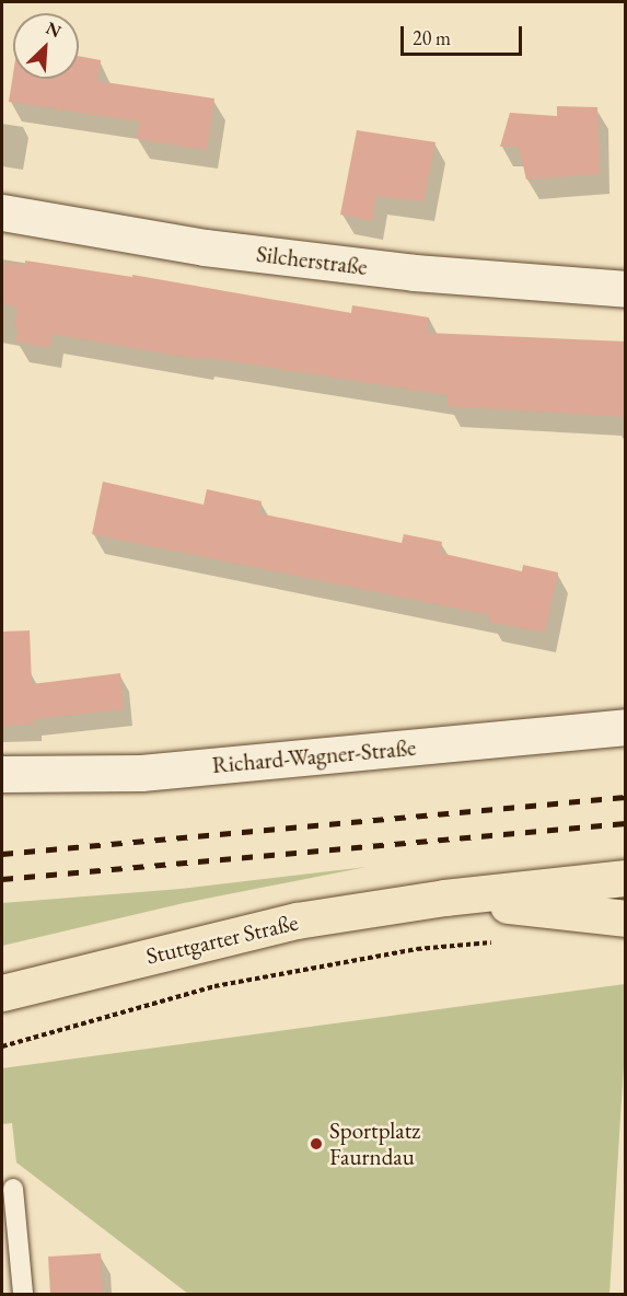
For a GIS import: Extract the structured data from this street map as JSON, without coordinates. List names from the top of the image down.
{
  "streets": {
    "main road": ["Stuttgarter Straße"],
    "street": ["Silcherstraße", "Richard-Wagner-Straße"]
  },
  "places": ["Sportplatz Faurndau"],
  "scale_bar": "20 m",
  "north": "top right"
}
